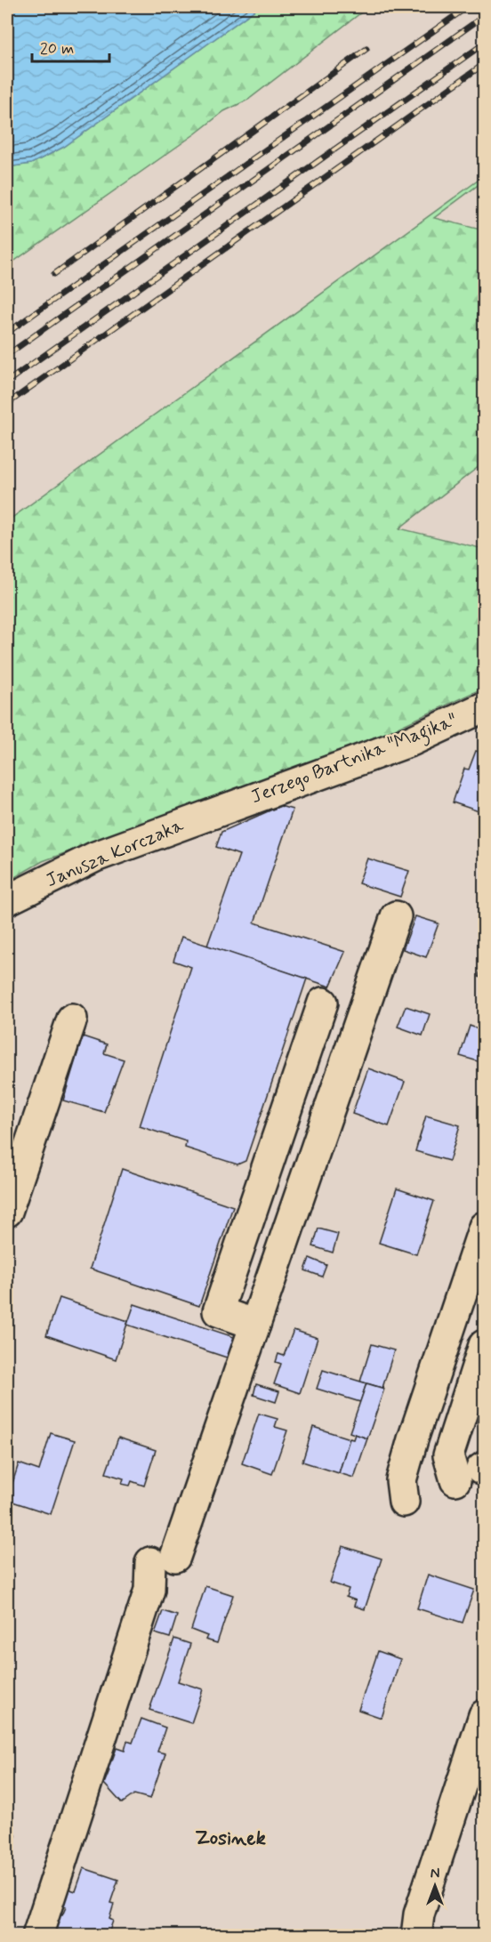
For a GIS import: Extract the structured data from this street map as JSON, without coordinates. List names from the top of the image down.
{
  "streets": {
    "street": ["Jerzego Bartnika \"Magika\"", "Janusza Korczaka"]
  },
  "crossings": [
    ["Jerzego Bartnika \"Magika\"", "Janusza Korczaka"]
  ],
  "districts": ["Zosinek"],
  "scale_bar": "20 m",
  "north": "top"
}
